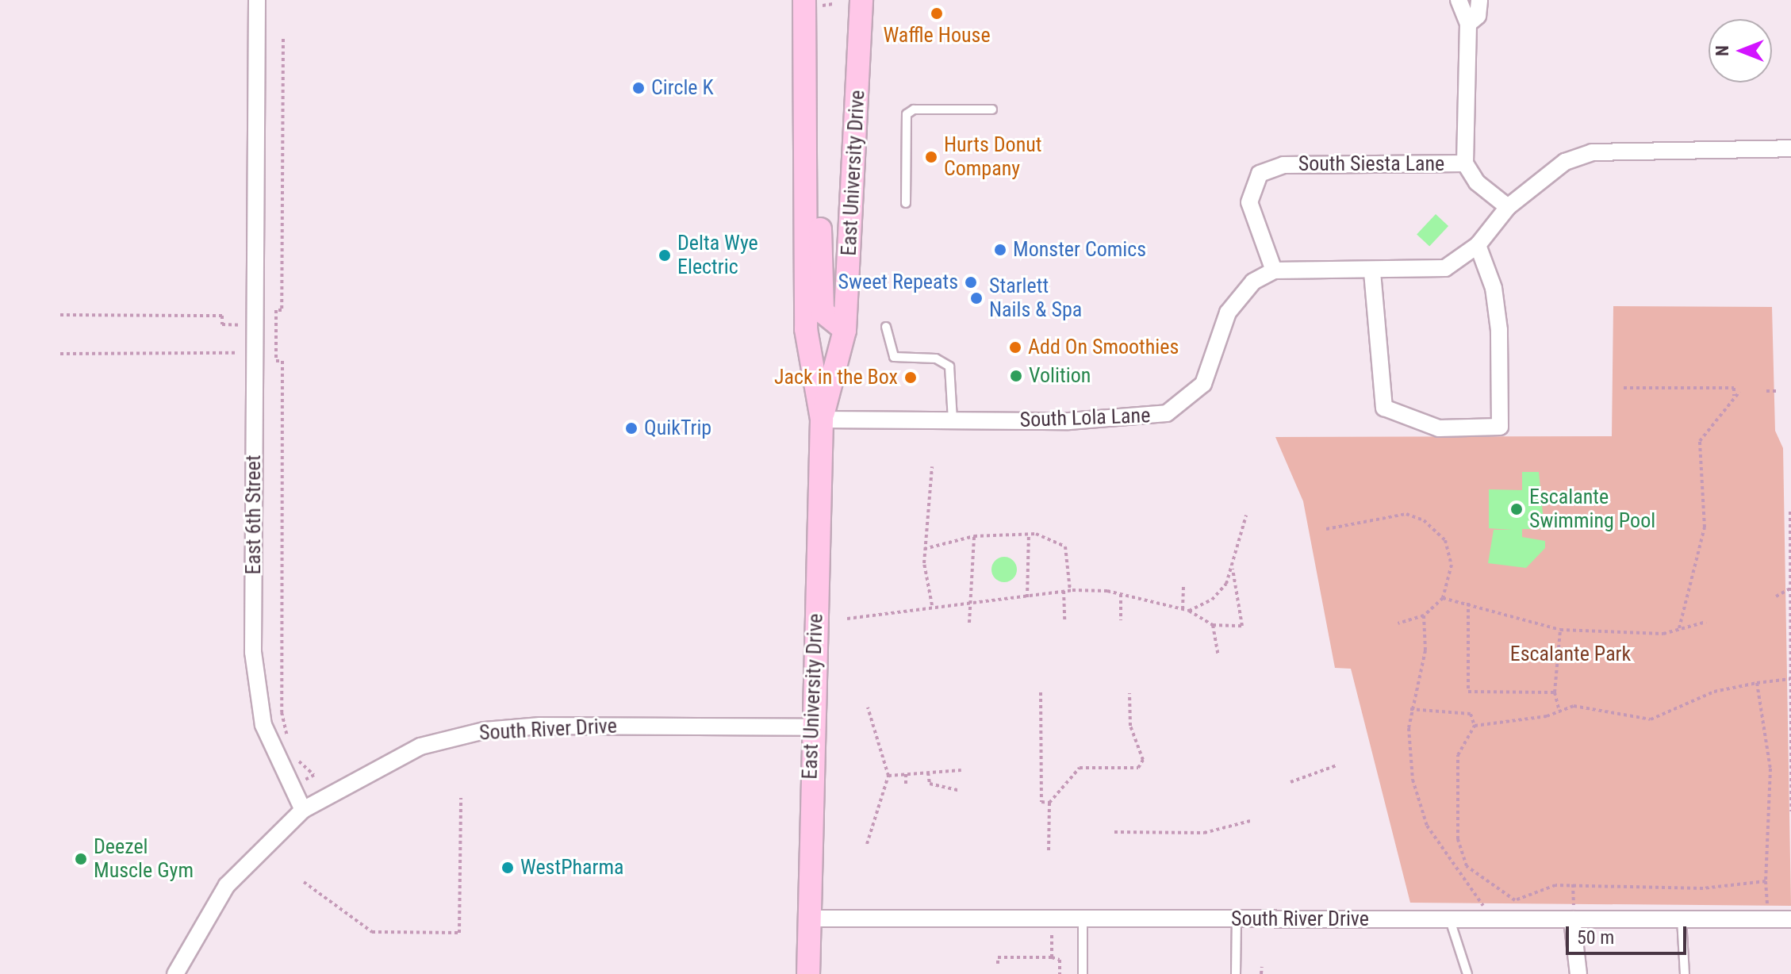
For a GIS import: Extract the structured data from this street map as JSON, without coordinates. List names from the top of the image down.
{
  "streets": {
    "main road": ["East University Drive"],
    "street": [
      "South Siesta Lane",
      "South Lola Lane",
      "East 6th Street",
      "South River Drive"
    ]
  },
  "crossings": [
    ["South Siesta Lane", "South Lola Lane"],
    ["East University Drive", "South Lola Lane"],
    ["East University Drive", "South River Drive"],
    ["East 6th Street", "South River Drive"]
  ],
  "parks": ["Escalante Park"],
  "places": [
    "Waffle House",
    "Circle K",
    "Hurts Donut Company",
    "Monster Comics",
    "Delta Wye Electric",
    "Sweet Repeats",
    "Starlett Nails & Spa",
    "Add On Smoothies",
    "Volition",
    "Jack in the Box",
    "QuikTrip",
    "Escalante Swimming Pool",
    "Deezel Muscle Gym",
    "WestPharma"
  ],
  "scale_bar": "50 m",
  "north": "left"
}
